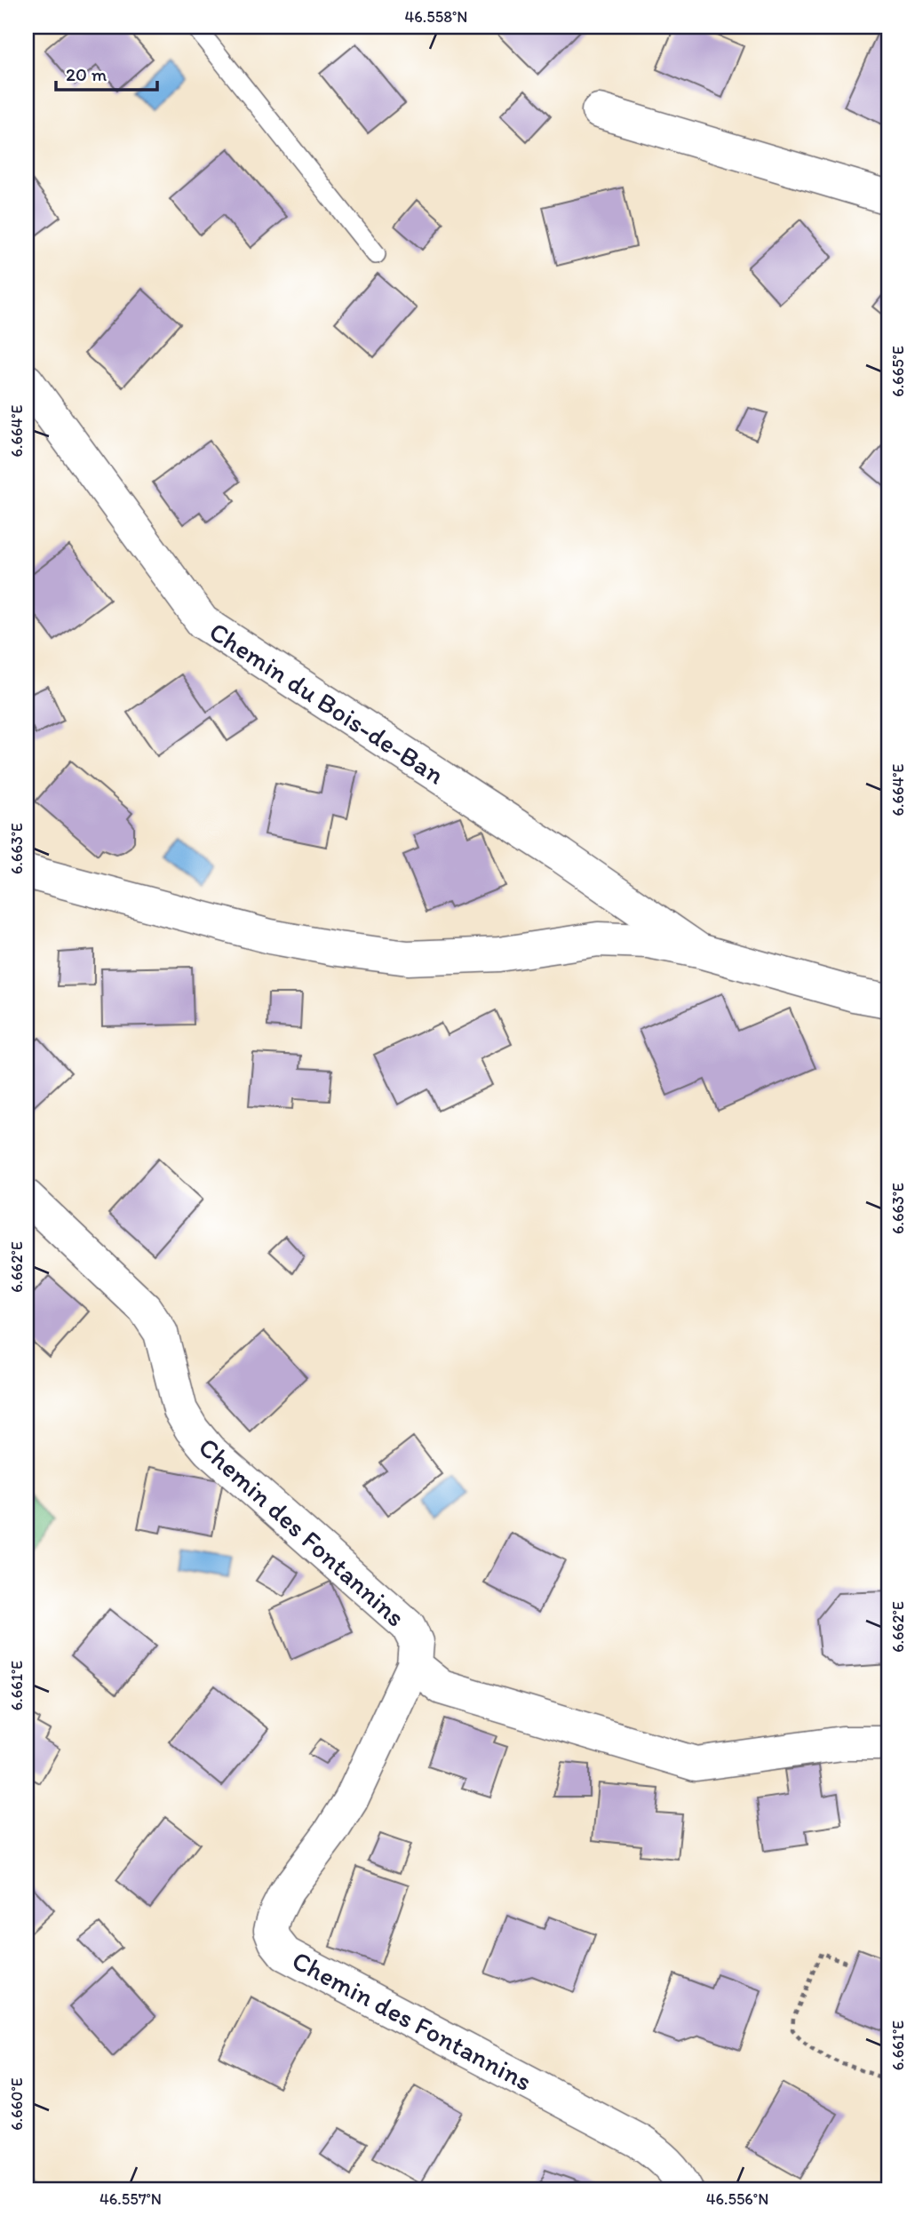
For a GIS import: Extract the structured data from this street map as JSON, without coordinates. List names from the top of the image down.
{
  "streets": {
    "street": ["Chemin du Bois-de-Ban", "Chemin des Fontannins"]
  },
  "scale_bar": "20 m",
  "coordinates": [
    "46.558°N",
    "6.665°E",
    "6.664°E",
    "6.663°E",
    "6.662°E",
    "6.661°E",
    "6.660°E",
    "46.557°N",
    "46.556°N"
  ]
}
